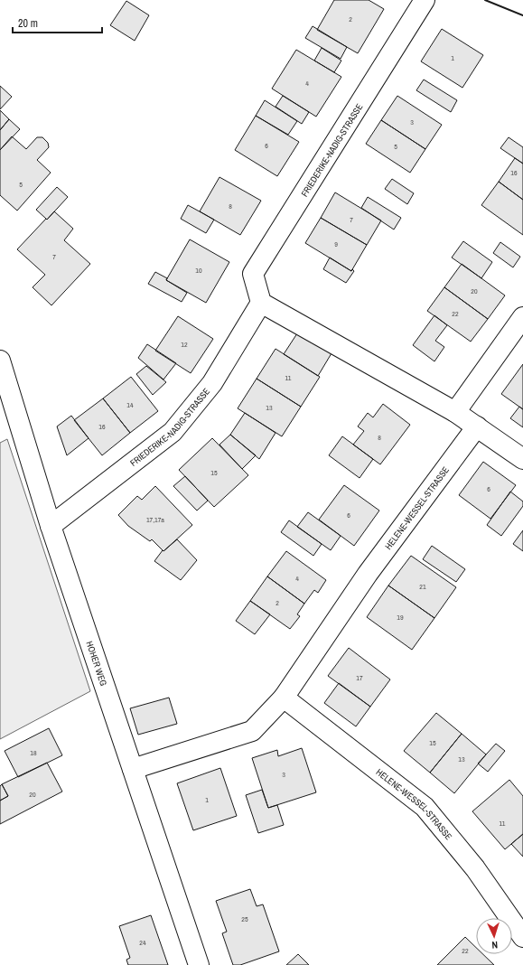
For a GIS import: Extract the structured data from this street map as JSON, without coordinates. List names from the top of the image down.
{
  "streets": {
    "street": ["FRIEDERIKE-NADIG-STRASSE", "HELENE-WESSEL-STRASSE", "HOHER WEG"]
  },
  "crossings": [
    ["FRIEDERIKE-NADIG-STRASSE", "HOHER WEG"],
    ["HELENE-WESSEL-STRASSE", "HOHER WEG"]
  ],
  "house_numbers": [
    "2",
    "1",
    "4",
    "3",
    "6",
    "5",
    "16",
    "5",
    "8",
    "7",
    "9",
    "7",
    "10",
    "20",
    "22",
    "12",
    "11",
    "14",
    "13",
    "16",
    "8",
    "15",
    "6",
    "6",
    "17,17a",
    "4",
    "21",
    "2",
    "19",
    "17",
    "15",
    "18",
    "13",
    "3",
    "20",
    "1",
    "11",
    "25",
    "24",
    "22"
  ],
  "scale_bar": "20 m",
  "north": "bottom"
}
